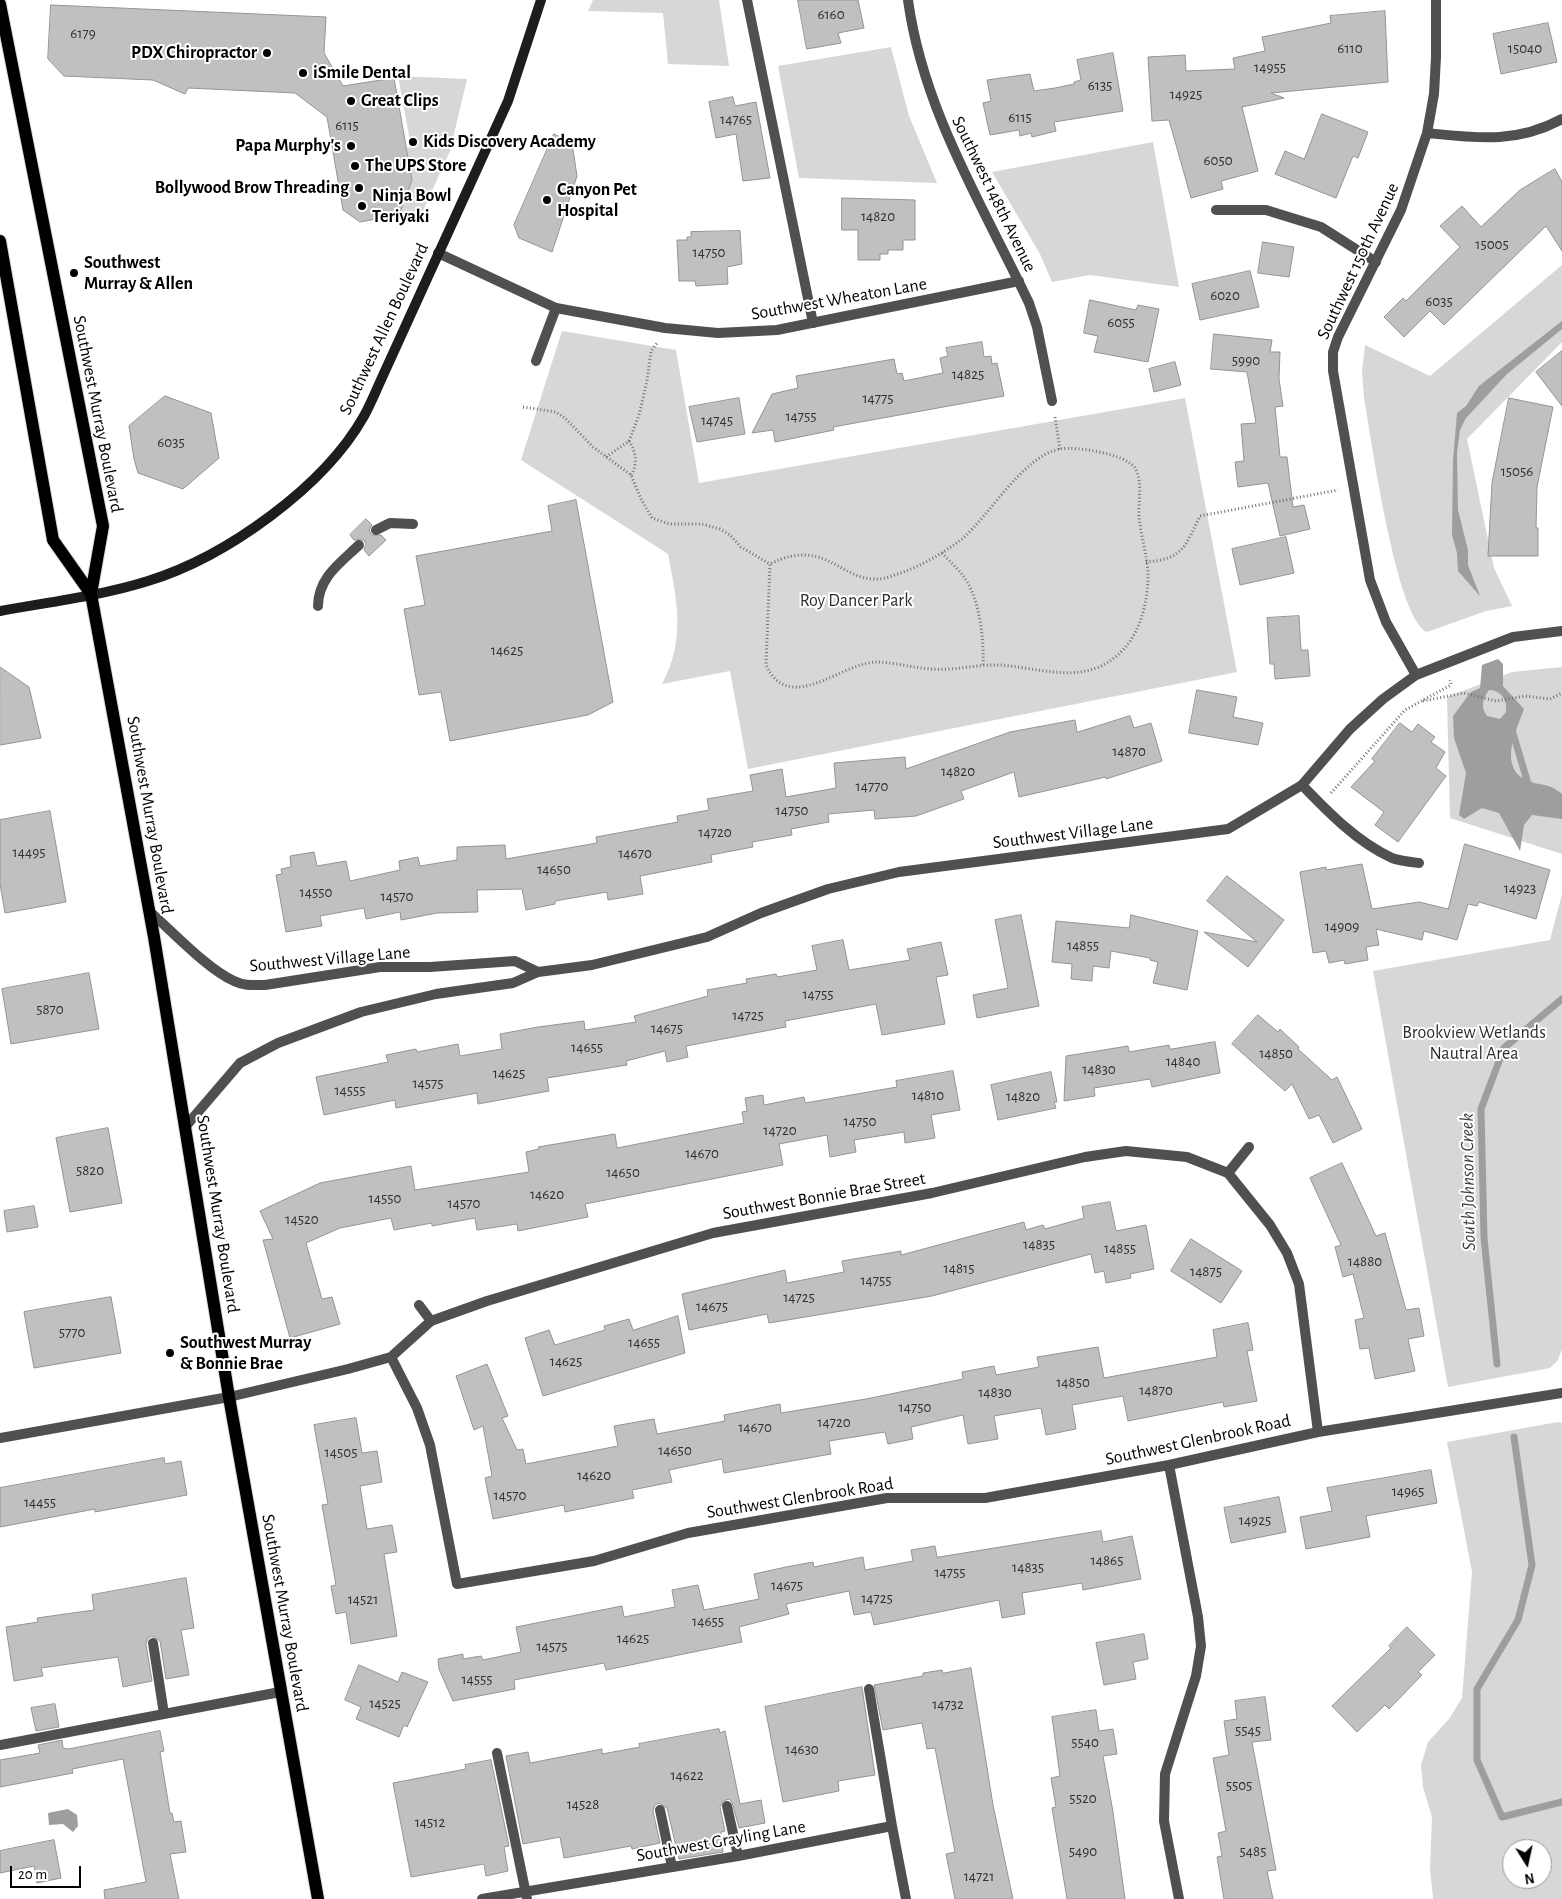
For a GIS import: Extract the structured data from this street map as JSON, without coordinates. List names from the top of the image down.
{
  "streets": {
    "main road": ["Southwest Murray Boulevard"],
    "street": [
      "Southwest 148th Avenue",
      "Southwest 150th Avenue",
      "Southwest Wheaton Lane",
      "Southwest Allen Boulevard",
      "Southwest Village Lane",
      "Southwest Bonnie Brae Street",
      "Southwest Glenbrook Road",
      "Southwest Grayling Lane"
    ]
  },
  "crossings": [
    ["Southwest 148th Avenue", "Southwest Wheaton Lane"],
    ["Southwest 150th Avenue", "Southwest Village Lane"],
    ["Southwest Wheaton Lane", "Southwest Allen Boulevard"],
    ["Southwest Allen Boulevard", "Southwest Murray Boulevard"],
    ["Southwest Murray Boulevard", "Southwest Village Lane"],
    ["Southwest Murray Boulevard", "Southwest Bonnie Brae Street"],
    ["Southwest Bonnie Brae Street", "Southwest Glenbrook Road"]
  ],
  "water": ["South Johnson Creek"],
  "parks": ["Roy Dancer Park", "Brookview Wetlands Nautral Area"],
  "places": [
    "PDX Chiropractor",
    "iSmile Dental",
    "Great Clips",
    "Kids Discovery Academy",
    "Papa Murphy's",
    "The UPS Store",
    "Bollywood Brow Threading",
    "Canyon Pet Hospital",
    "Ninja Bowl Teriyaki",
    "Southwest Murray & Allen",
    "Southwest Murray & Bonnie Brae"
  ],
  "house_numbers": [
    "6160",
    "6179",
    "6110",
    "15040",
    "14955",
    "6135",
    "14925",
    "6115",
    "14765",
    "6115",
    "6050",
    "14820",
    "15005",
    "14750",
    "6020",
    "6035",
    "6055",
    "5990",
    "14825",
    "14775",
    "14755",
    "14745",
    "6035",
    "15056",
    "14625",
    "14870",
    "14820",
    "14770",
    "14750",
    "14720",
    "14495",
    "14670",
    "14650",
    "14923",
    "14550",
    "14570",
    "14909",
    "14855",
    "14755",
    "5870",
    "14725",
    "14675",
    "14655",
    "14850",
    "14840",
    "14830",
    "14625",
    "14575",
    "14555",
    "14810",
    "14820",
    "14750",
    "14720",
    "14670",
    "5820",
    "14650",
    "14620",
    "14550",
    "14570",
    "14520",
    "14835",
    "14855",
    "14880",
    "14815",
    "14875",
    "14755",
    "14725",
    "14675",
    "5770",
    "14655",
    "14625",
    "14850",
    "14870",
    "14830",
    "14750",
    "14720",
    "14670",
    "14650",
    "14505",
    "14620",
    "14965",
    "14570",
    "14455",
    "14925",
    "14865",
    "14835",
    "14755",
    "14675",
    "14725",
    "14521",
    "14655",
    "14625",
    "14575",
    "14555",
    "14525",
    "14732",
    "5545",
    "5540",
    "14630",
    "14622",
    "5505",
    "5520",
    "14528",
    "14512",
    "5490",
    "5485",
    "14721"
  ],
  "scale_bar": "20 m",
  "north": "bottom"
}
